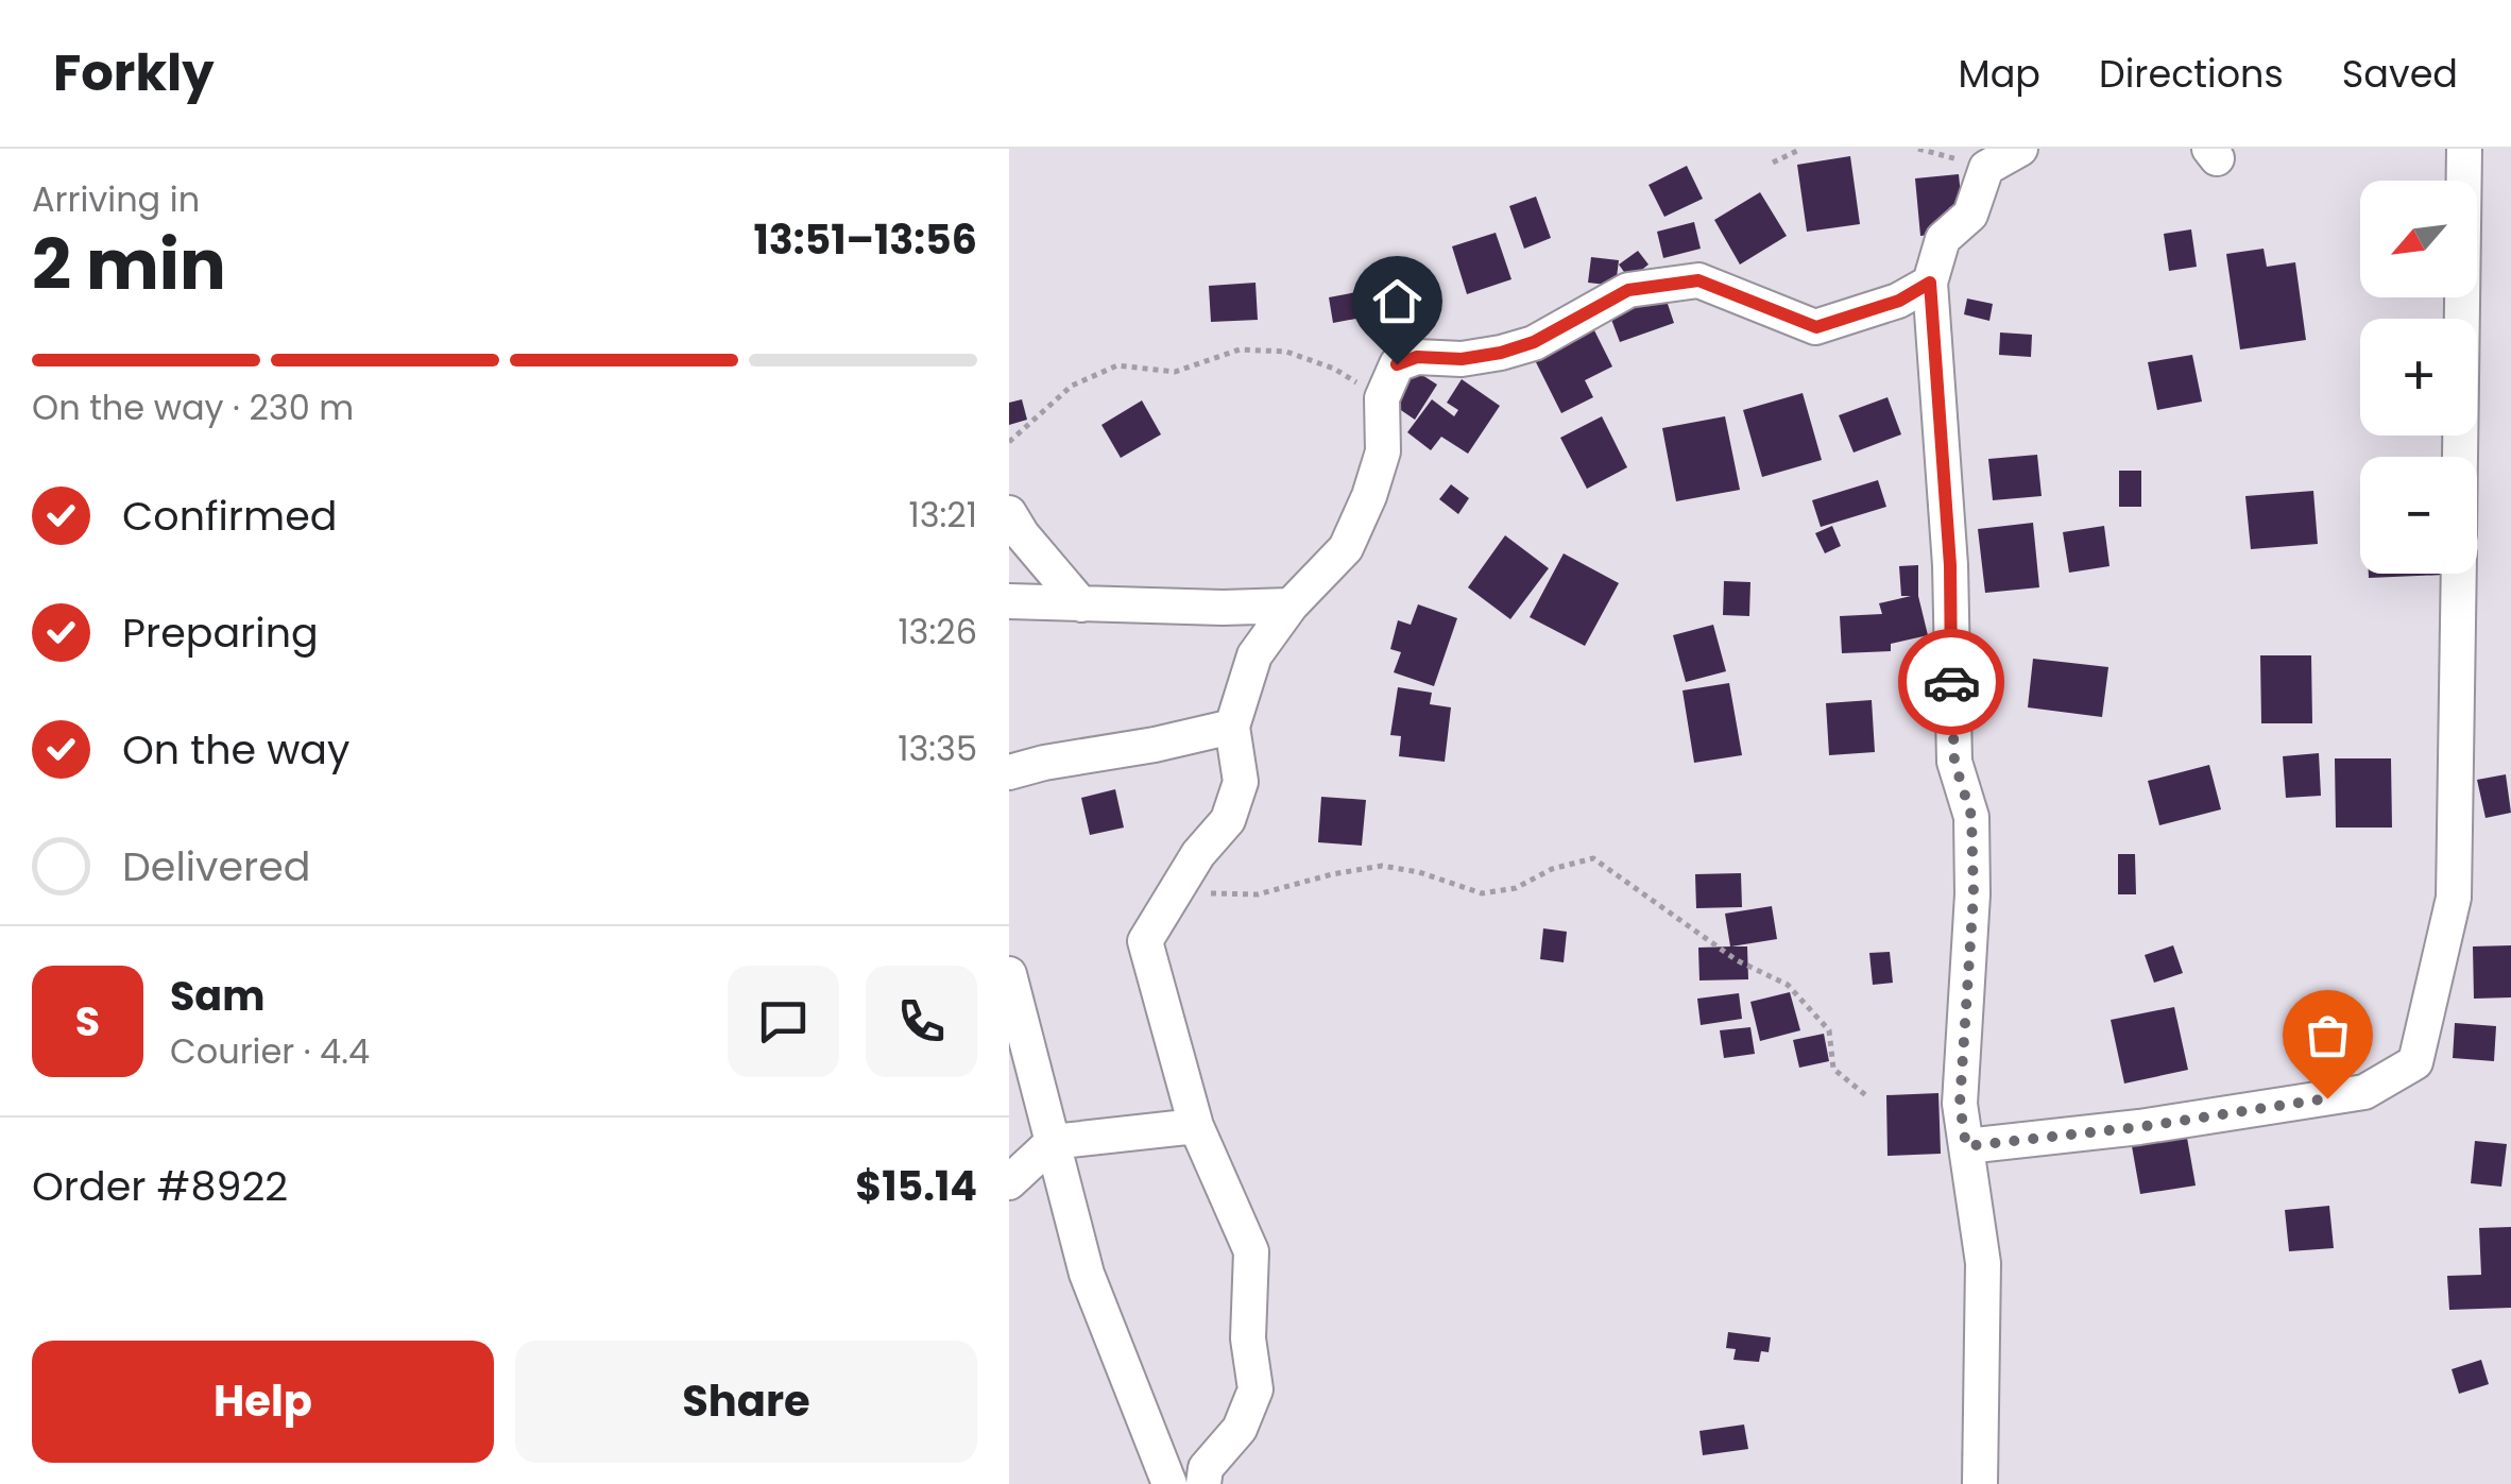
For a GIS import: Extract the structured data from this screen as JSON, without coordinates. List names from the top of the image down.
{
  "north": "bottom left",
  "page": {
    "header": "Forkly",
    "nav": ["Map", "Directions", "Saved"],
    "heading": ["2 min", "Arriving in", "13:51–13:56"],
    "panel": [
      "Sam",
      "Courier · 4.4",
      "Order #8922",
      "$15.14"
    ],
    "map_buttons": ["+", "−"],
    "bar": "On the way · 230 m",
    "list": [
      ["Confirmed", "13:21"],
      ["Preparing", "13:26"],
      ["On the way", "13:35"],
      "Delivered"
    ],
    "round": "S",
    "buttons": ["Help", "Share"]
  }
}
